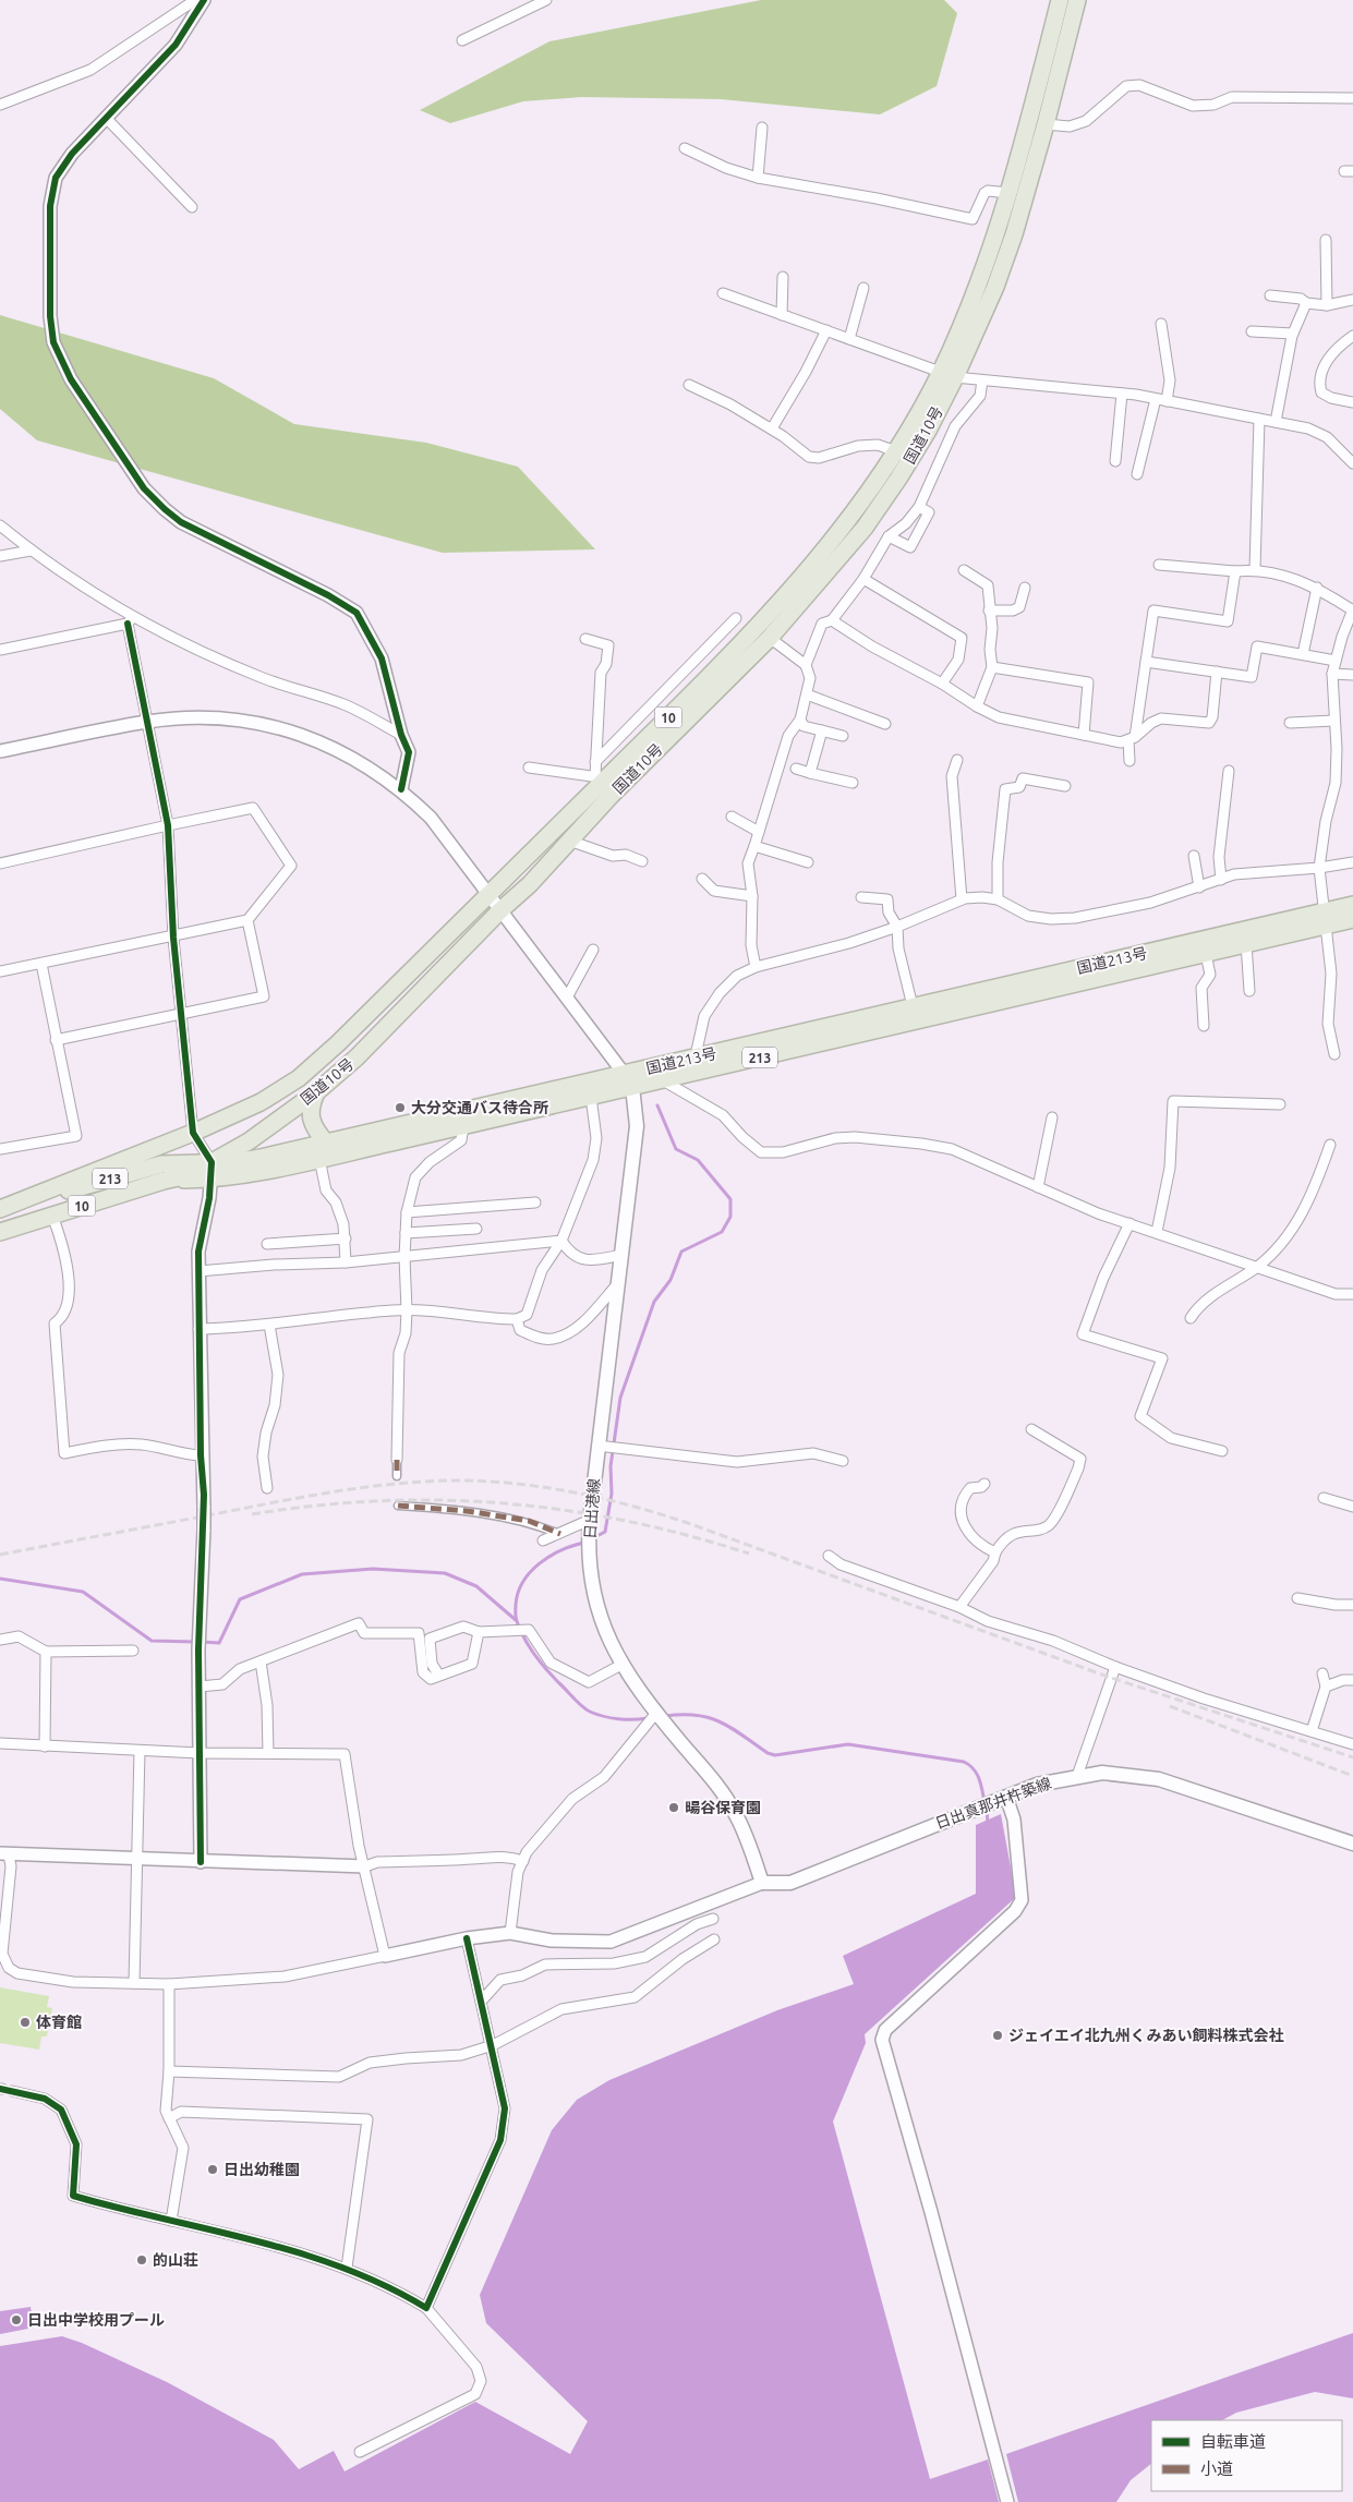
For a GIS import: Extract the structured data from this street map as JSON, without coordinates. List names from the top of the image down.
{
  "streets": {
    "highway": [
      "国道10号",
      "10",
      "国道213号",
      "213"
    ],
    "main road": ["日出港線", "日出真那井杵築線"]
  },
  "crossings": [
    ["国道10号", "国道213号"],
    ["国道213号", "日出港線"],
    ["日出港線", "日出真那井杵築線"]
  ],
  "places": [
    "大分交通バス待合所",
    "暘谷保育園",
    "体育館",
    "ジェイエイ北九州くみあい飼料株式会社",
    "日出幼稚園",
    "的山荘",
    "日出中学校用プール"
  ],
  "legend": ["自転車道", "小道"]
}
